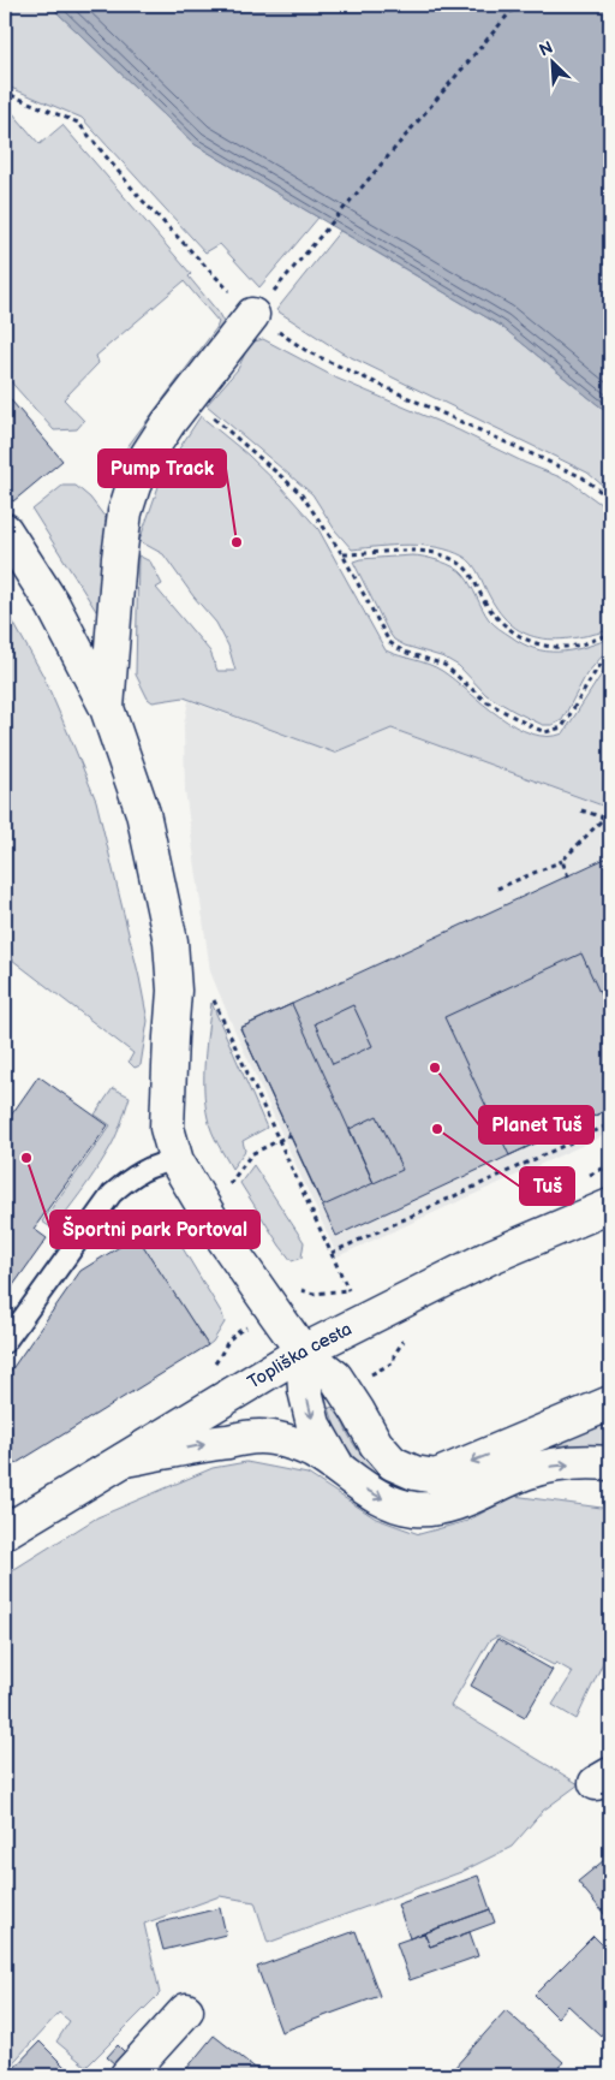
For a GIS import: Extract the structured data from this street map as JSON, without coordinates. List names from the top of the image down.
{
  "streets": {
    "street": ["Topliška cesta"]
  },
  "places": [
    "Pump Track",
    "Planet Tuš",
    "Tuš",
    "Športni park Portoval"
  ],
  "north": "top left"
}
